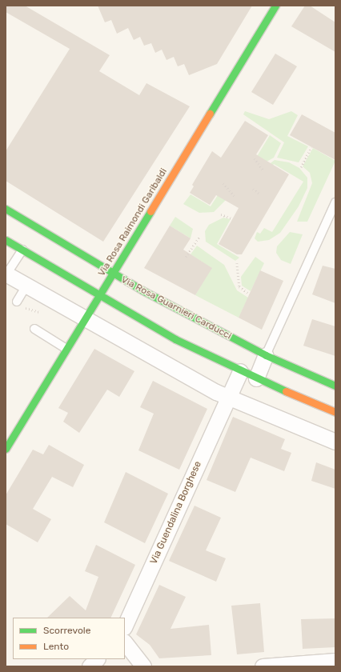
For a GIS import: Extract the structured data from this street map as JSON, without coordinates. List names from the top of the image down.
{
  "streets": {
    "street": ["Via Rosa Raimondi Garibaldi", "Via Rosa Guarnieri Carducci", "Via Guendalina Borghese"]
  },
  "crossings": [
    ["Via Rosa Raimondi Garibaldi", "Via Rosa Guarnieri Carducci"]
  ],
  "legend": ["Scorrevole", "Lento"]
}
